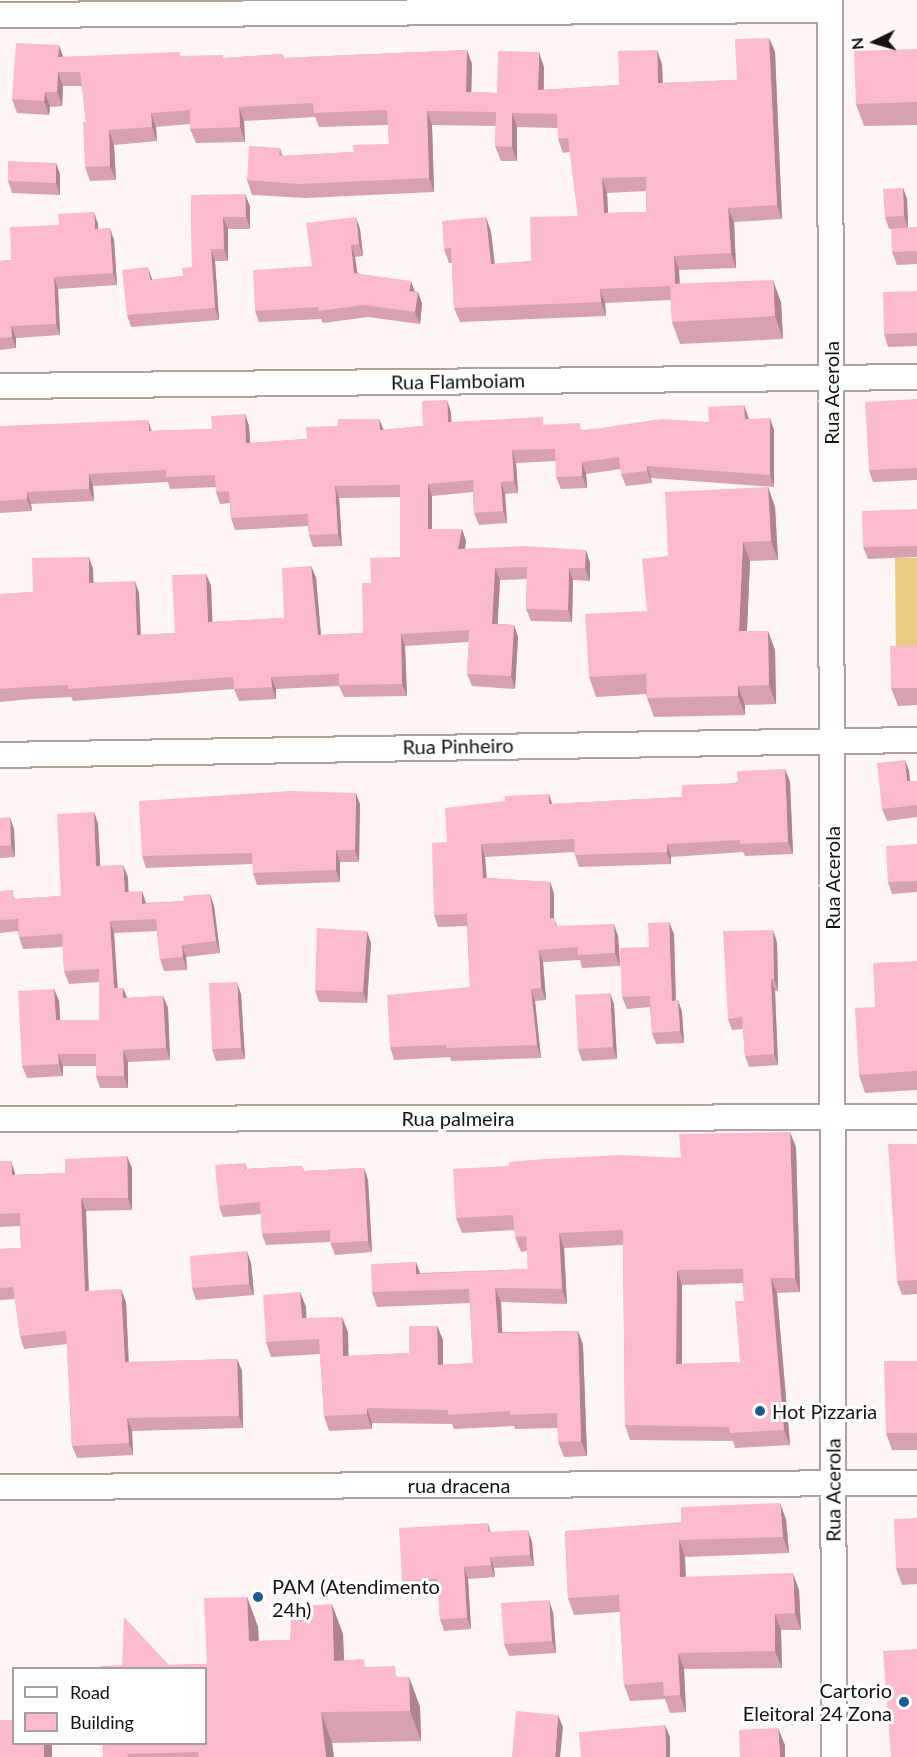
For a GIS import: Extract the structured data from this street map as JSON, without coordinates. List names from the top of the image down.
{
  "streets": {
    "street": [
      "Rua Flamboiam",
      "Rua Acerola",
      "Rua Pinheiro",
      "Rua palmeira",
      "rua dracena"
    ]
  },
  "crossings": [
    ["Rua Flamboiam", "Rua Acerola"],
    ["Rua Acerola", "Rua Pinheiro"],
    ["Rua Acerola", "Rua palmeira"],
    ["Rua Acerola", "rua dracena"]
  ],
  "places": ["Hot Pizzaria", "PAM (Atendimento 24h)", "Cartorio Eleitoral 24 Zona"],
  "legend": ["Road", "Building"],
  "north": "left"
}
